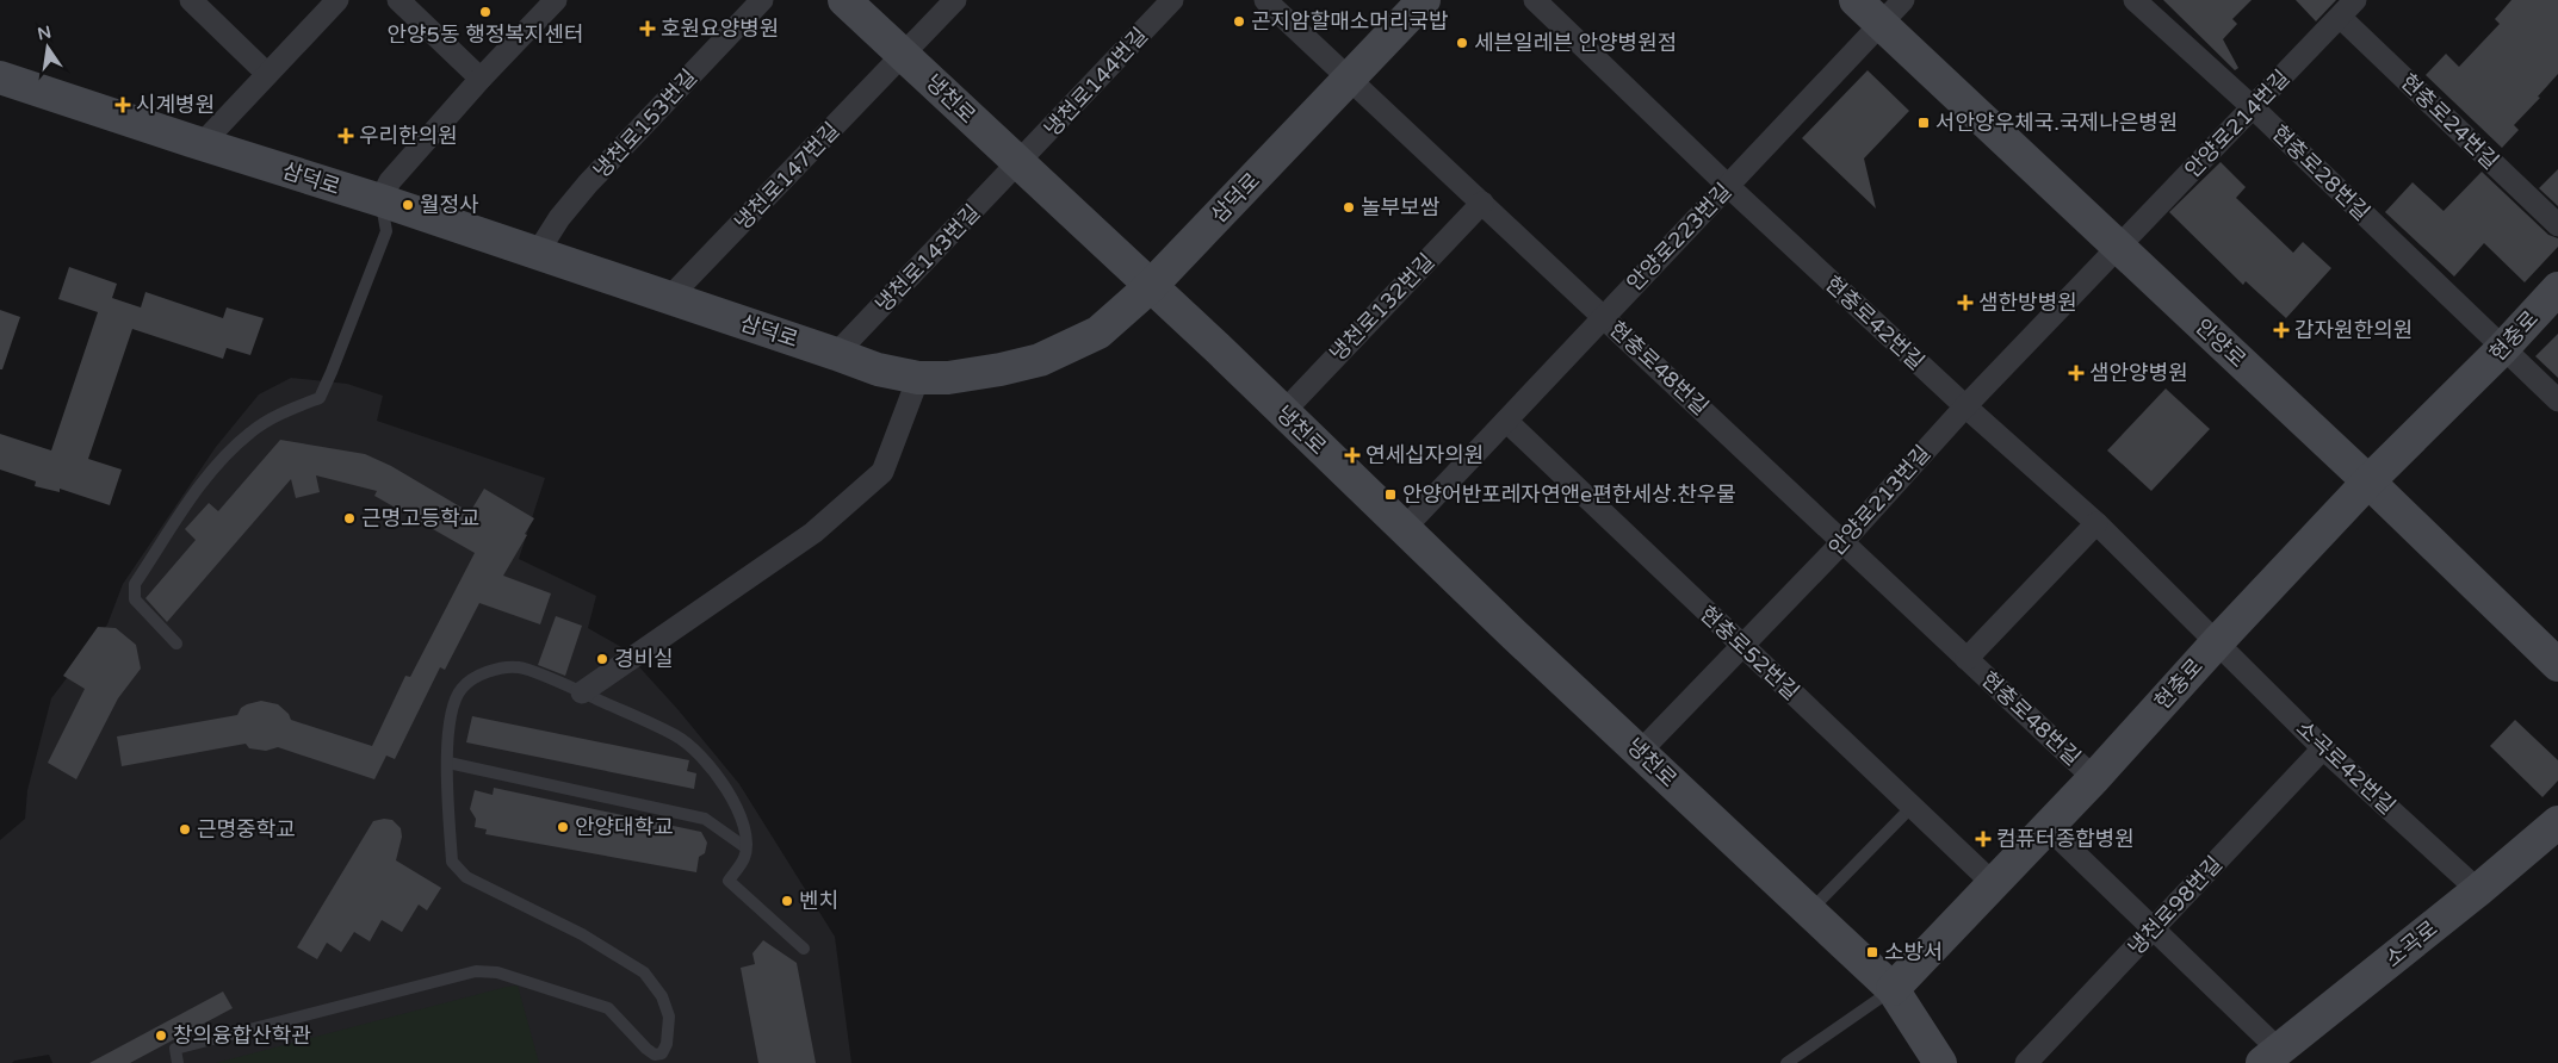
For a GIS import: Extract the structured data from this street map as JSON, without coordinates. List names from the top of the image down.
{
  "streets": {
    "street": [
      "냉천로144번길",
      "냉천로",
      "현충로24번길",
      "냉천로153번길",
      "안양로214번길",
      "현충로28번길",
      "냉천로147번길",
      "삼덕로",
      "안양로223번길",
      "냉천로143번길",
      "냉천로132번길",
      "현충로42번길",
      "현충로",
      "안양로",
      "현충로48번길",
      "안양로213번길",
      "현충로52번길",
      "소곡로42번길",
      "냉천로98번길",
      "소곡로"
    ]
  },
  "crossings": [
    ["냉천로144번길", "냉천로"],
    ["냉천로144번길", "냉천로143번길"],
    ["냉천로", "냉천로147번길"],
    ["냉천로", "삼덕로"],
    ["냉천로", "안양로223번길"],
    ["냉천로", "냉천로143번길"],
    ["냉천로", "냉천로132번길"],
    ["냉천로", "현충로"],
    ["냉천로", "안양로213번길"],
    ["현충로24번길", "안양로214번길"],
    ["냉천로153번길", "삼덕로"],
    ["안양로214번길", "현충로28번길"],
    ["안양로214번길", "안양로"],
    ["안양로214번길", "안양로213번길"],
    ["현충로28번길", "현충로"],
    ["냉천로147번길", "삼덕로"],
    ["삼덕로", "냉천로143번길"],
    ["삼덕로", "현충로48번길"],
    ["안양로223번길", "현충로42번길"],
    ["안양로223번길", "안양로"],
    ["안양로223번길", "현충로48번길"],
    ["안양로223번길", "현충로52번길"],
    ["냉천로132번길", "현충로48번길"],
    ["현충로42번길", "현충로"],
    ["현충로42번길", "현충로48번길"],
    ["현충로42번길", "안양로213번길"],
    ["현충로42번길", "소곡로42번길"],
    ["현충로", "안양로"],
    ["현충로", "현충로48번길"],
    ["현충로", "현충로52번길"],
    ["현충로", "소곡로42번길"],
    ["안양로", "안양로213번길"],
    ["현충로48번길", "안양로213번길"],
    ["안양로213번길", "현충로52번길"],
    ["소곡로42번길", "냉천로98번길"],
    ["소곡로42번길", "소곡로"]
  ],
  "places": {
    "other": [
      "안양5동 행정복지센터",
      "곤지암할매소머리국밥",
      "세븐일레븐 안양병원점",
      "월정사",
      "놀부보쌈",
      "근명고등학교",
      "경비실",
      "안양대학교",
      "근명중학교",
      "벤치",
      "창의융합산학관"
    ],
    "health": [
      "호원요양병원",
      "시계병원",
      "우리한의원",
      "샘한방병원",
      "갑자원한의원",
      "샘안양병원",
      "연세십자의원",
      "컴퓨터종합병원"
    ],
    "transit": ["서안양우체국.국제나은병원", "안양어반포레자연앤e편한세상.찬우물", "소방서"]
  },
  "north": "top"
}
